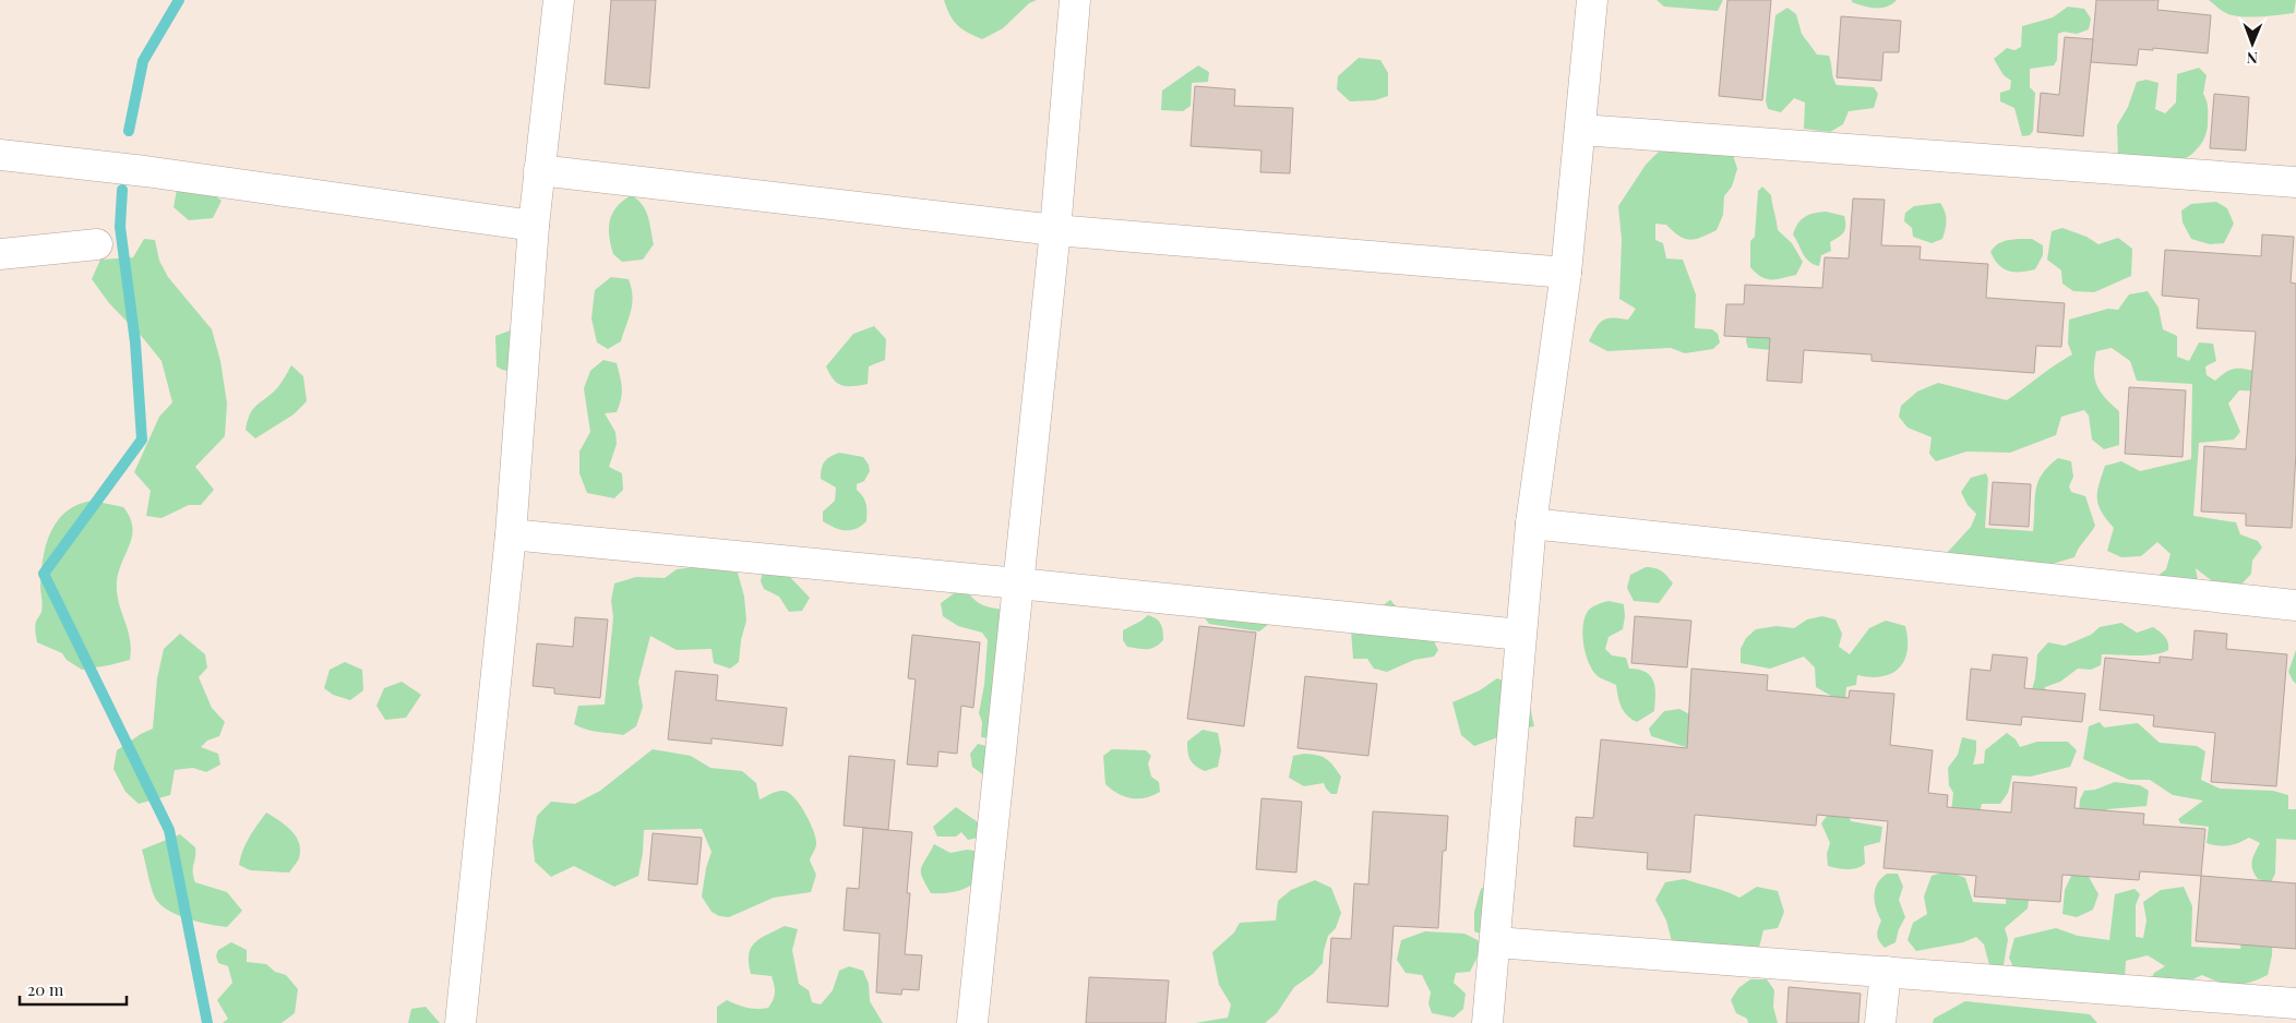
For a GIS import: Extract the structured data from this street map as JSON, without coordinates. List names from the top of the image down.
{
  "scale_bar": "20 m",
  "north": "bottom"
}
